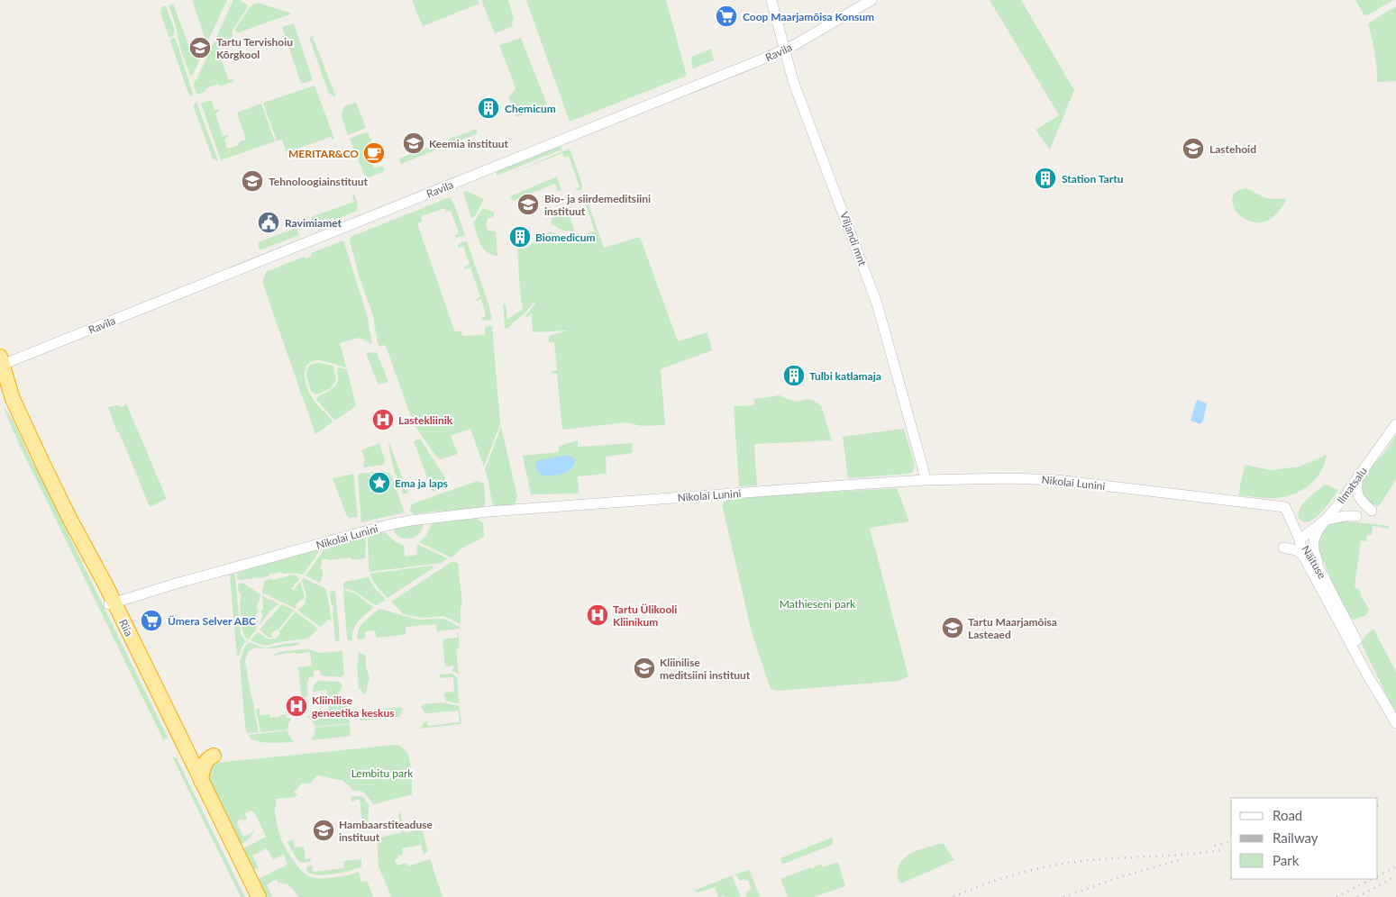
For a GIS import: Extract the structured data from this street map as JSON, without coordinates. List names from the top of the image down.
{
  "streets": {
    "highway": ["Riia"],
    "street": [
      "Ravila",
      "Viljandi mnt",
      "Nikolai Lunini",
      "Ilmatsalu",
      "Näituse"
    ]
  },
  "crossings": [
    ["Ravila", "Viljandi mnt"],
    ["Ravila", "Riia"],
    ["Viljandi mnt", "Nikolai Lunini"],
    ["Nikolai Lunini", "Ilmatsalu"],
    ["Nikolai Lunini", "Näituse"],
    ["Nikolai Lunini", "Riia"],
    ["Ilmatsalu", "Näituse"]
  ],
  "parks": ["Mathieseni park", "Lembitu park"],
  "places": {
    "supermarket": ["Coop Maarjamõisa Konsum", "Ümera Selver ABC"],
    "school or university": [
      "Tartu Tervishoiu Kõrgkool",
      "Keemia instituut",
      "Lastehoid",
      "Tehnoloogiainstituut",
      "Bio- ja siirdemeditsiini instituut",
      "Tartu Maarjamõisa Lasteaed",
      "Kliinilise meditsiini instituut",
      "Hambaarstiteaduse instituut"
    ],
    "building": [
      "Chemicum",
      "Station Tartu",
      "Biomedicum",
      "Tulbi katlamaja"
    ],
    "cafe": ["MERITAR&CO"],
    "public building": ["Ravimiamet"],
    "hospital": ["Lastekliinik", "Tartu Ülikooli Kliinikum", "Kliinilise geneetika keskus"],
    "place": ["Ema ja laps"]
  },
  "legend": ["Road", "Railway", "Park"]
}
